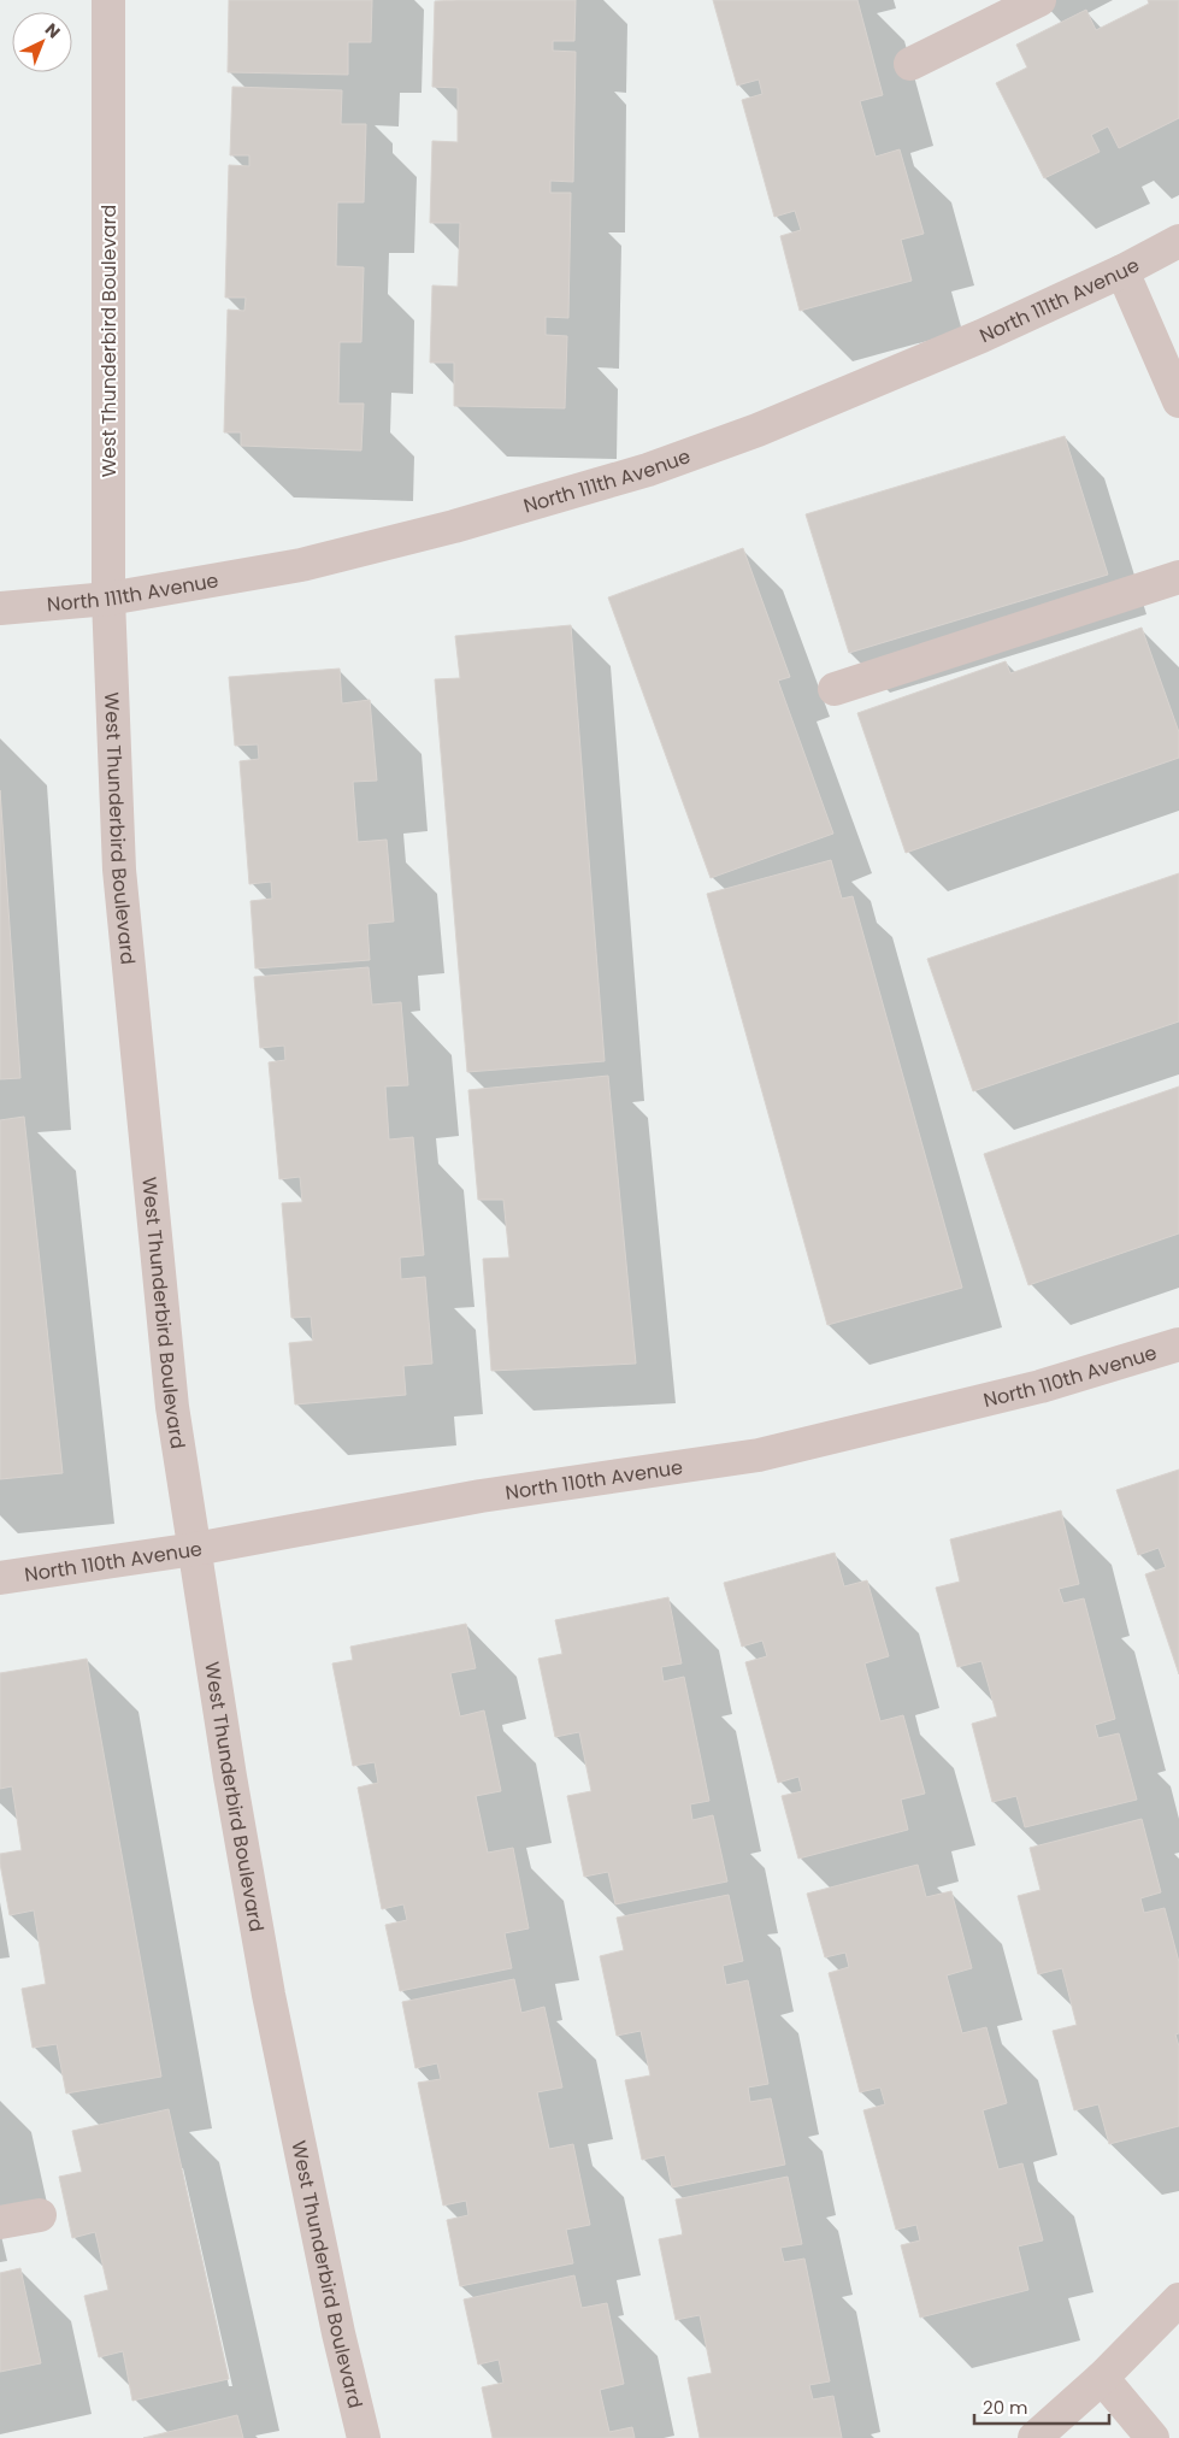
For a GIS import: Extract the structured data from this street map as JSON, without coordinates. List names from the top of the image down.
{
  "streets": {
    "street": ["North 111th Avenue", "West Thunderbird Boulevard", "North 110th Avenue"]
  },
  "crossings": [
    ["North 111th Avenue", "West Thunderbird Boulevard"],
    ["West Thunderbird Boulevard", "North 110th Avenue"]
  ],
  "scale_bar": "20 m",
  "north": "top right"
}
